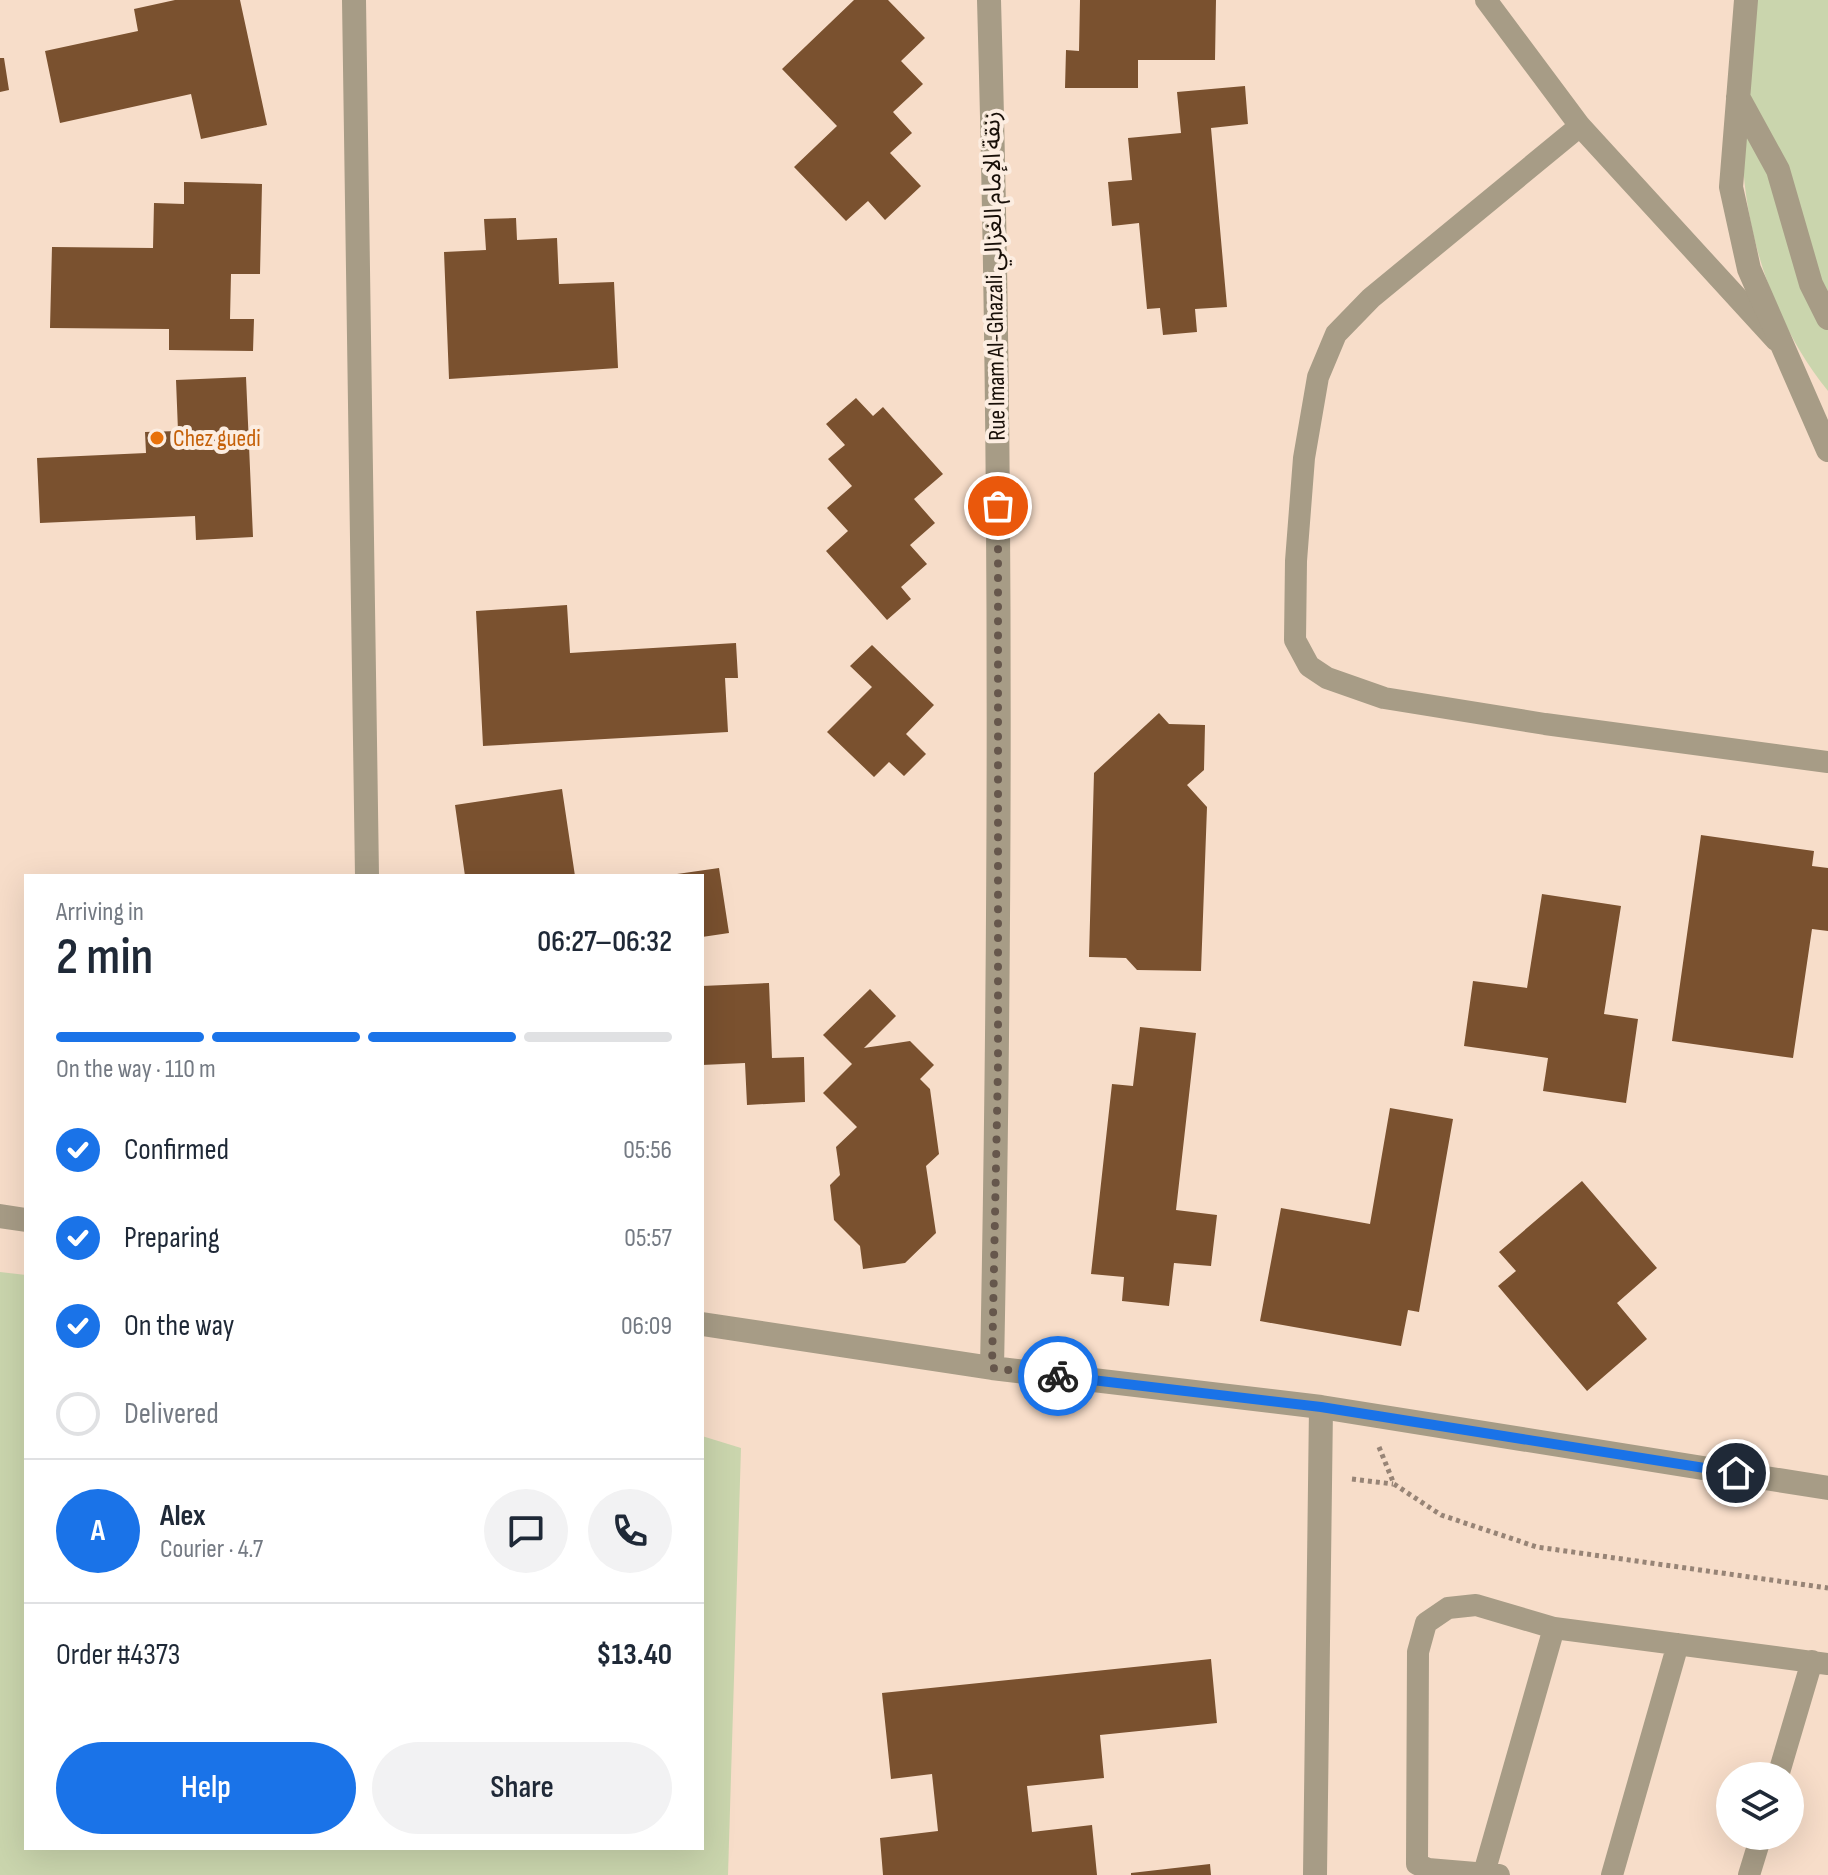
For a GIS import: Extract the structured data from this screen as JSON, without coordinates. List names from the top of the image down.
{
  "streets": {
    "street": ["Rue Imam Al-Ghazali زنقة الإمام الغزالي"]
  },
  "places": ["Chez guedi"],
  "page": {
    "heading": ["2 min", "Arriving in", "06:27–06:32"],
    "panel": [
      "Alex",
      "Courier · 4.7",
      "Order #4373",
      "$13.40"
    ],
    "bar": "On the way · 110 m",
    "list": [
      ["Confirmed", "05:56"],
      ["Preparing", "05:57"],
      ["On the way", "06:09"],
      "Delivered"
    ],
    "round": "A",
    "buttons": ["Help", "Share"]
  }
}
